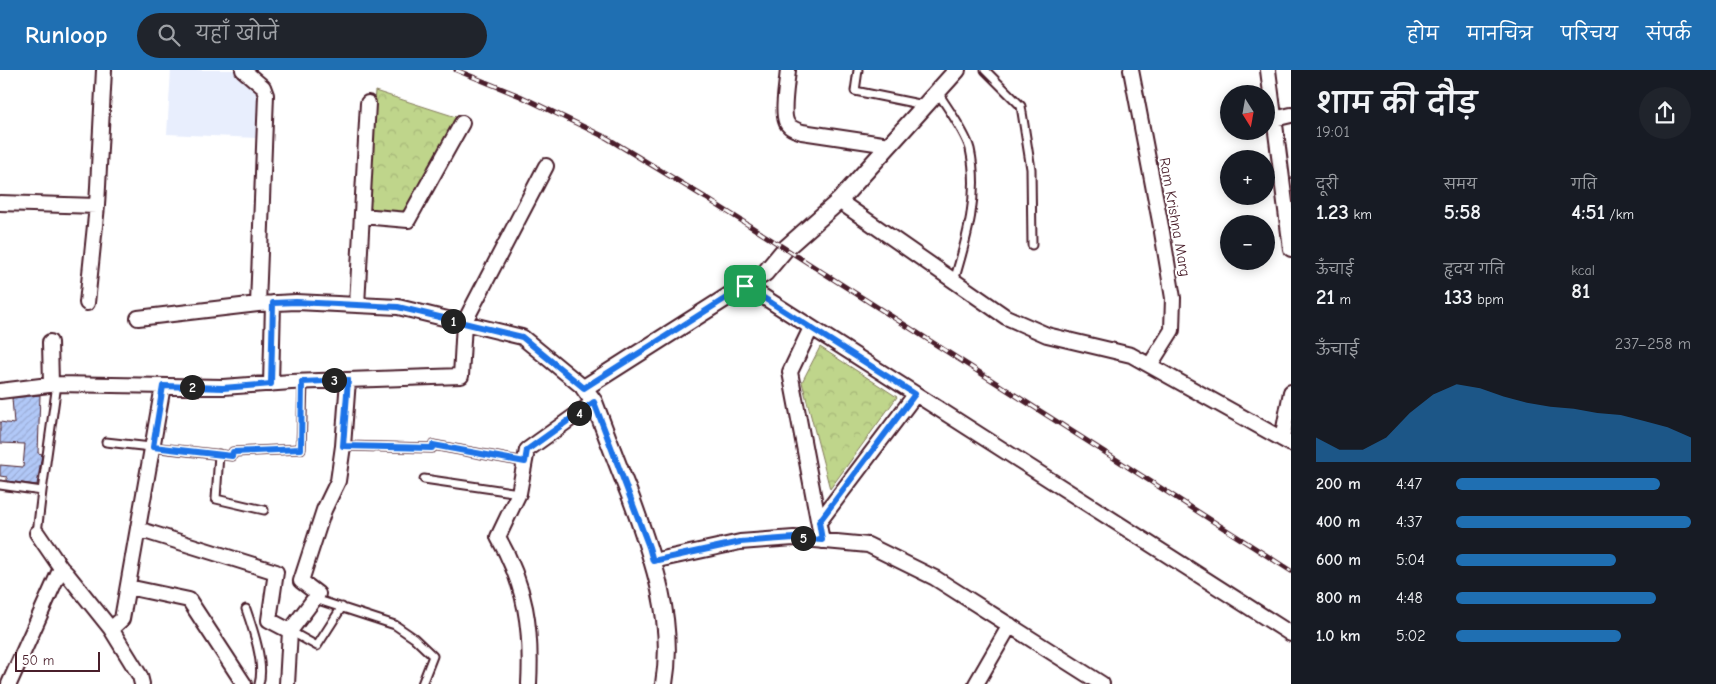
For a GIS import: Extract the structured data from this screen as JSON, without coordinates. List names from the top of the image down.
{
  "streets": {
    "street": ["Ram Krishna Marg"]
  },
  "scale_bar": "50 m",
  "north": "bottom",
  "page": {
    "header": "Runloop",
    "search": "यहाँ खोजें",
    "nav": [
      "होम",
      "मानचित्र",
      "परिचय",
      "संपर्क"
    ],
    "heading": ["शाम की दौड़", "19:01"],
    "map_buttons": ["+", "−"],
    "stats": [
      ["दूरी", "1.23 km"],
      ["समय", "5:58"],
      ["गति", "4:51 /km"],
      ["ऊँचाई", "21 m"],
      ["हृदय गति", "133 bpm"],
      ["kcal", "81"]
    ],
    "pins": [
      "1",
      "3",
      "2",
      "4",
      "5"
    ],
    "chart": ["ऊँचाई", "237–258 m"],
    "list": [
      {
        "name": "200 m",
        "note": "4:47"
      },
      {
        "name": "400 m",
        "note": "4:37"
      },
      {
        "name": "600 m",
        "note": "5:04"
      },
      {
        "name": "800 m",
        "note": "4:48"
      },
      {
        "name": "1.0 km",
        "note": "5:02"
      }
    ],
    "scale": "50 m"
  }
}
